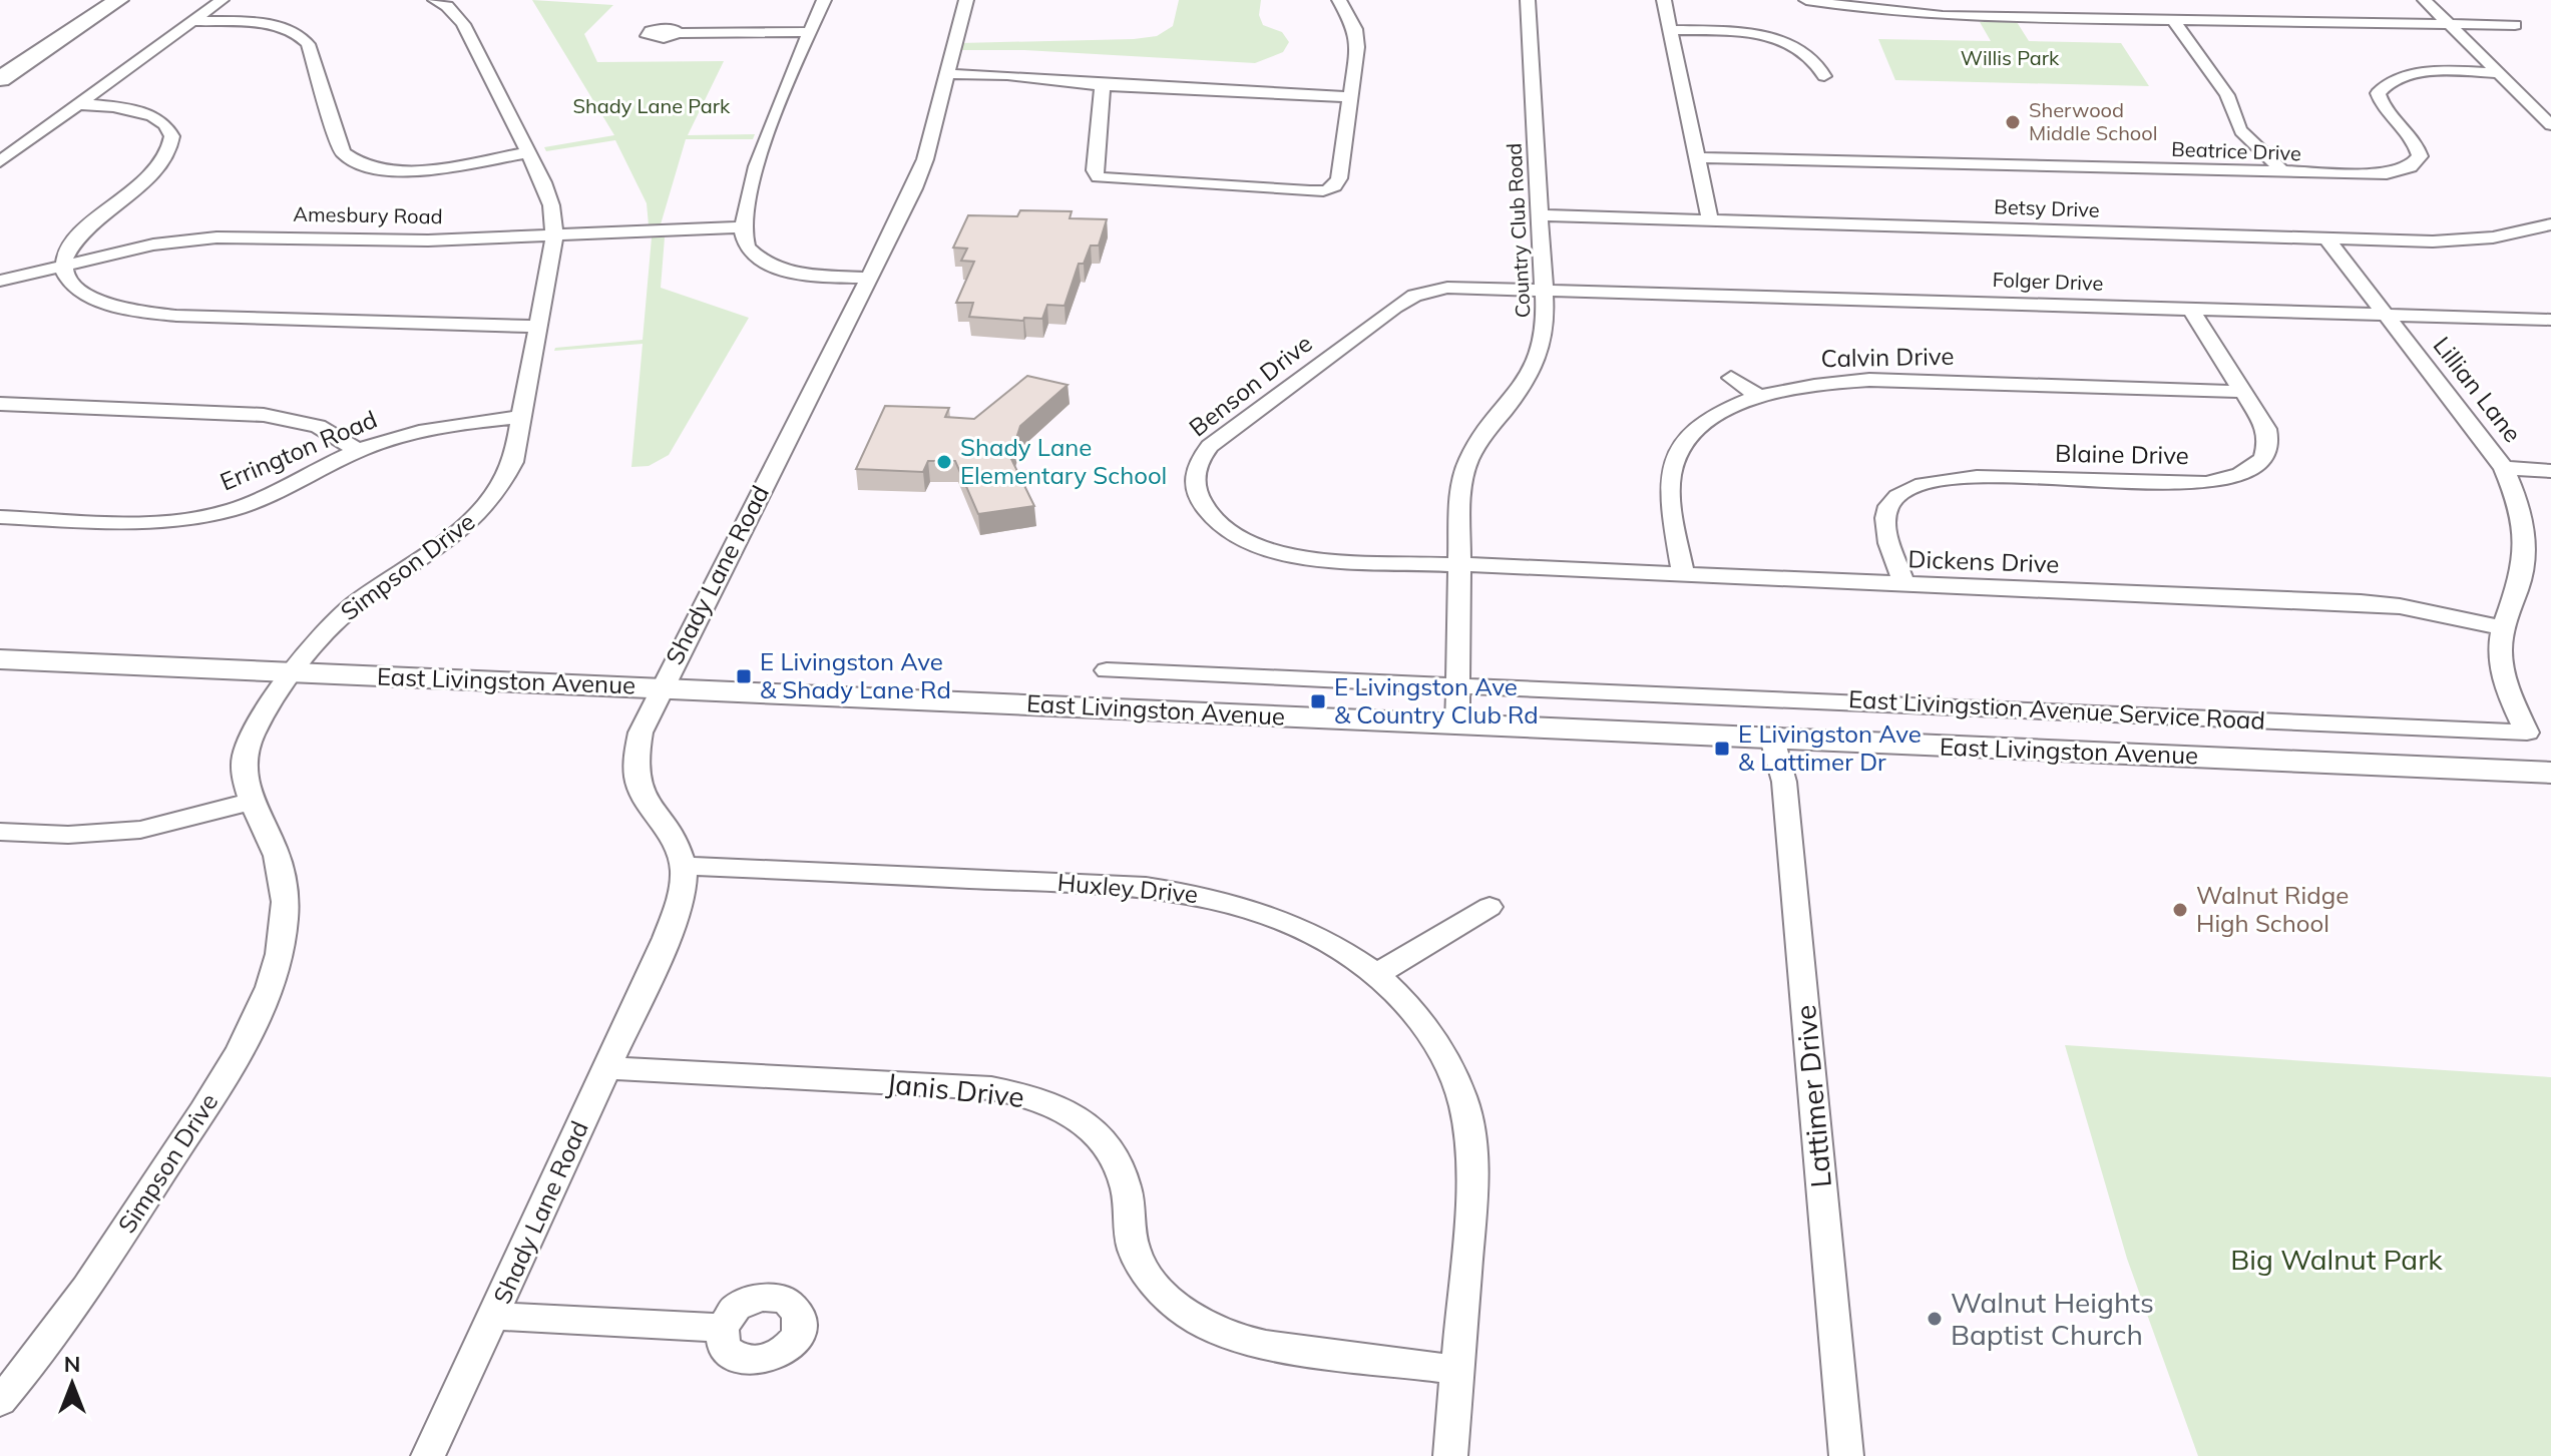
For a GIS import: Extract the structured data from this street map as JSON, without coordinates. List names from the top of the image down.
{
  "streets": {
    "main road": ["East Livingston Avenue"],
    "street": [
      "Beatrice Drive",
      "Betsy Drive",
      "Amesbury Road",
      "Country Club Road",
      "Folger Drive",
      "Calvin Drive",
      "Benson Drive",
      "Lillian Lane",
      "Errington Road",
      "Blaine Drive",
      "Dickens Drive",
      "Simpson Drive",
      "Shady Lane Road",
      "East Livingstion Avenue Service Road",
      "Huxley Drive",
      "Janis Drive",
      "Lattimer Drive"
    ]
  },
  "crossings": [
    ["Betsy Drive", "Country Club Road"],
    ["Betsy Drive", "Lillian Lane"],
    ["Amesbury Road", "Simpson Drive"],
    ["Country Club Road", "Folger Drive"],
    ["Country Club Road", "Benson Drive"],
    ["Country Club Road", "Dickens Drive"],
    ["Country Club Road", "East Livingston Avenue"],
    ["Country Club Road", "East Livingstion Avenue Service Road"],
    ["Folger Drive", "Benson Drive"],
    ["Folger Drive", "Lillian Lane"],
    ["Folger Drive", "Blaine Drive"],
    ["Calvin Drive", "Blaine Drive"],
    ["Calvin Drive", "Dickens Drive"],
    ["Benson Drive", "Dickens Drive"],
    ["Lillian Lane", "Dickens Drive"],
    ["Lillian Lane", "East Livingstion Avenue Service Road"],
    ["Errington Road", "Simpson Drive"],
    ["Blaine Drive", "Dickens Drive"],
    ["Simpson Drive", "East Livingston Avenue"],
    ["Shady Lane Road", "East Livingston Avenue"],
    ["Shady Lane Road", "Huxley Drive"],
    ["Shady Lane Road", "Janis Drive"],
    ["East Livingston Avenue", "Lattimer Drive"],
    ["Huxley Drive", "Janis Drive"]
  ],
  "parks": ["Willis Park", "Shady Lane Park", "Big Walnut Park"],
  "places": {
    "other": [
      "Sherwood Middle School",
      "Shady Lane Elementary School",
      "Walnut Ridge High School",
      "Walnut Heights Baptist Church"
    ],
    "transit": ["E Livingston Ave & Shady Lane Rd", "E Livingston Ave & Country Club Rd", "E Livingston Ave & Lattimer Dr"]
  },
  "north": "top"
}
